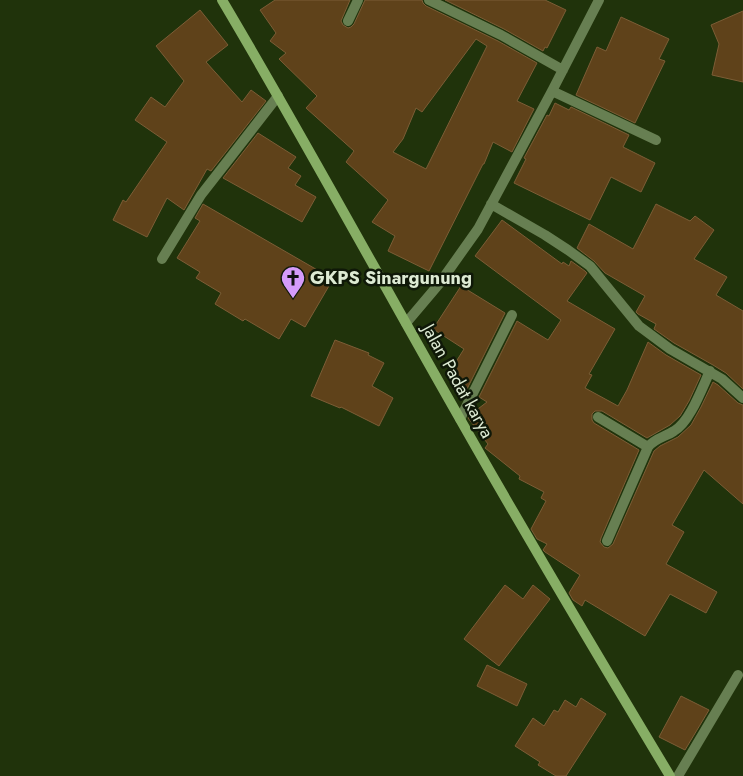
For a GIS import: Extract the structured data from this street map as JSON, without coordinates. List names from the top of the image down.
{
  "streets": {
    "main road": ["Jalan Padat karya"]
  },
  "places": {
    "church": ["GKPS Sinargunung"]
  }
}
